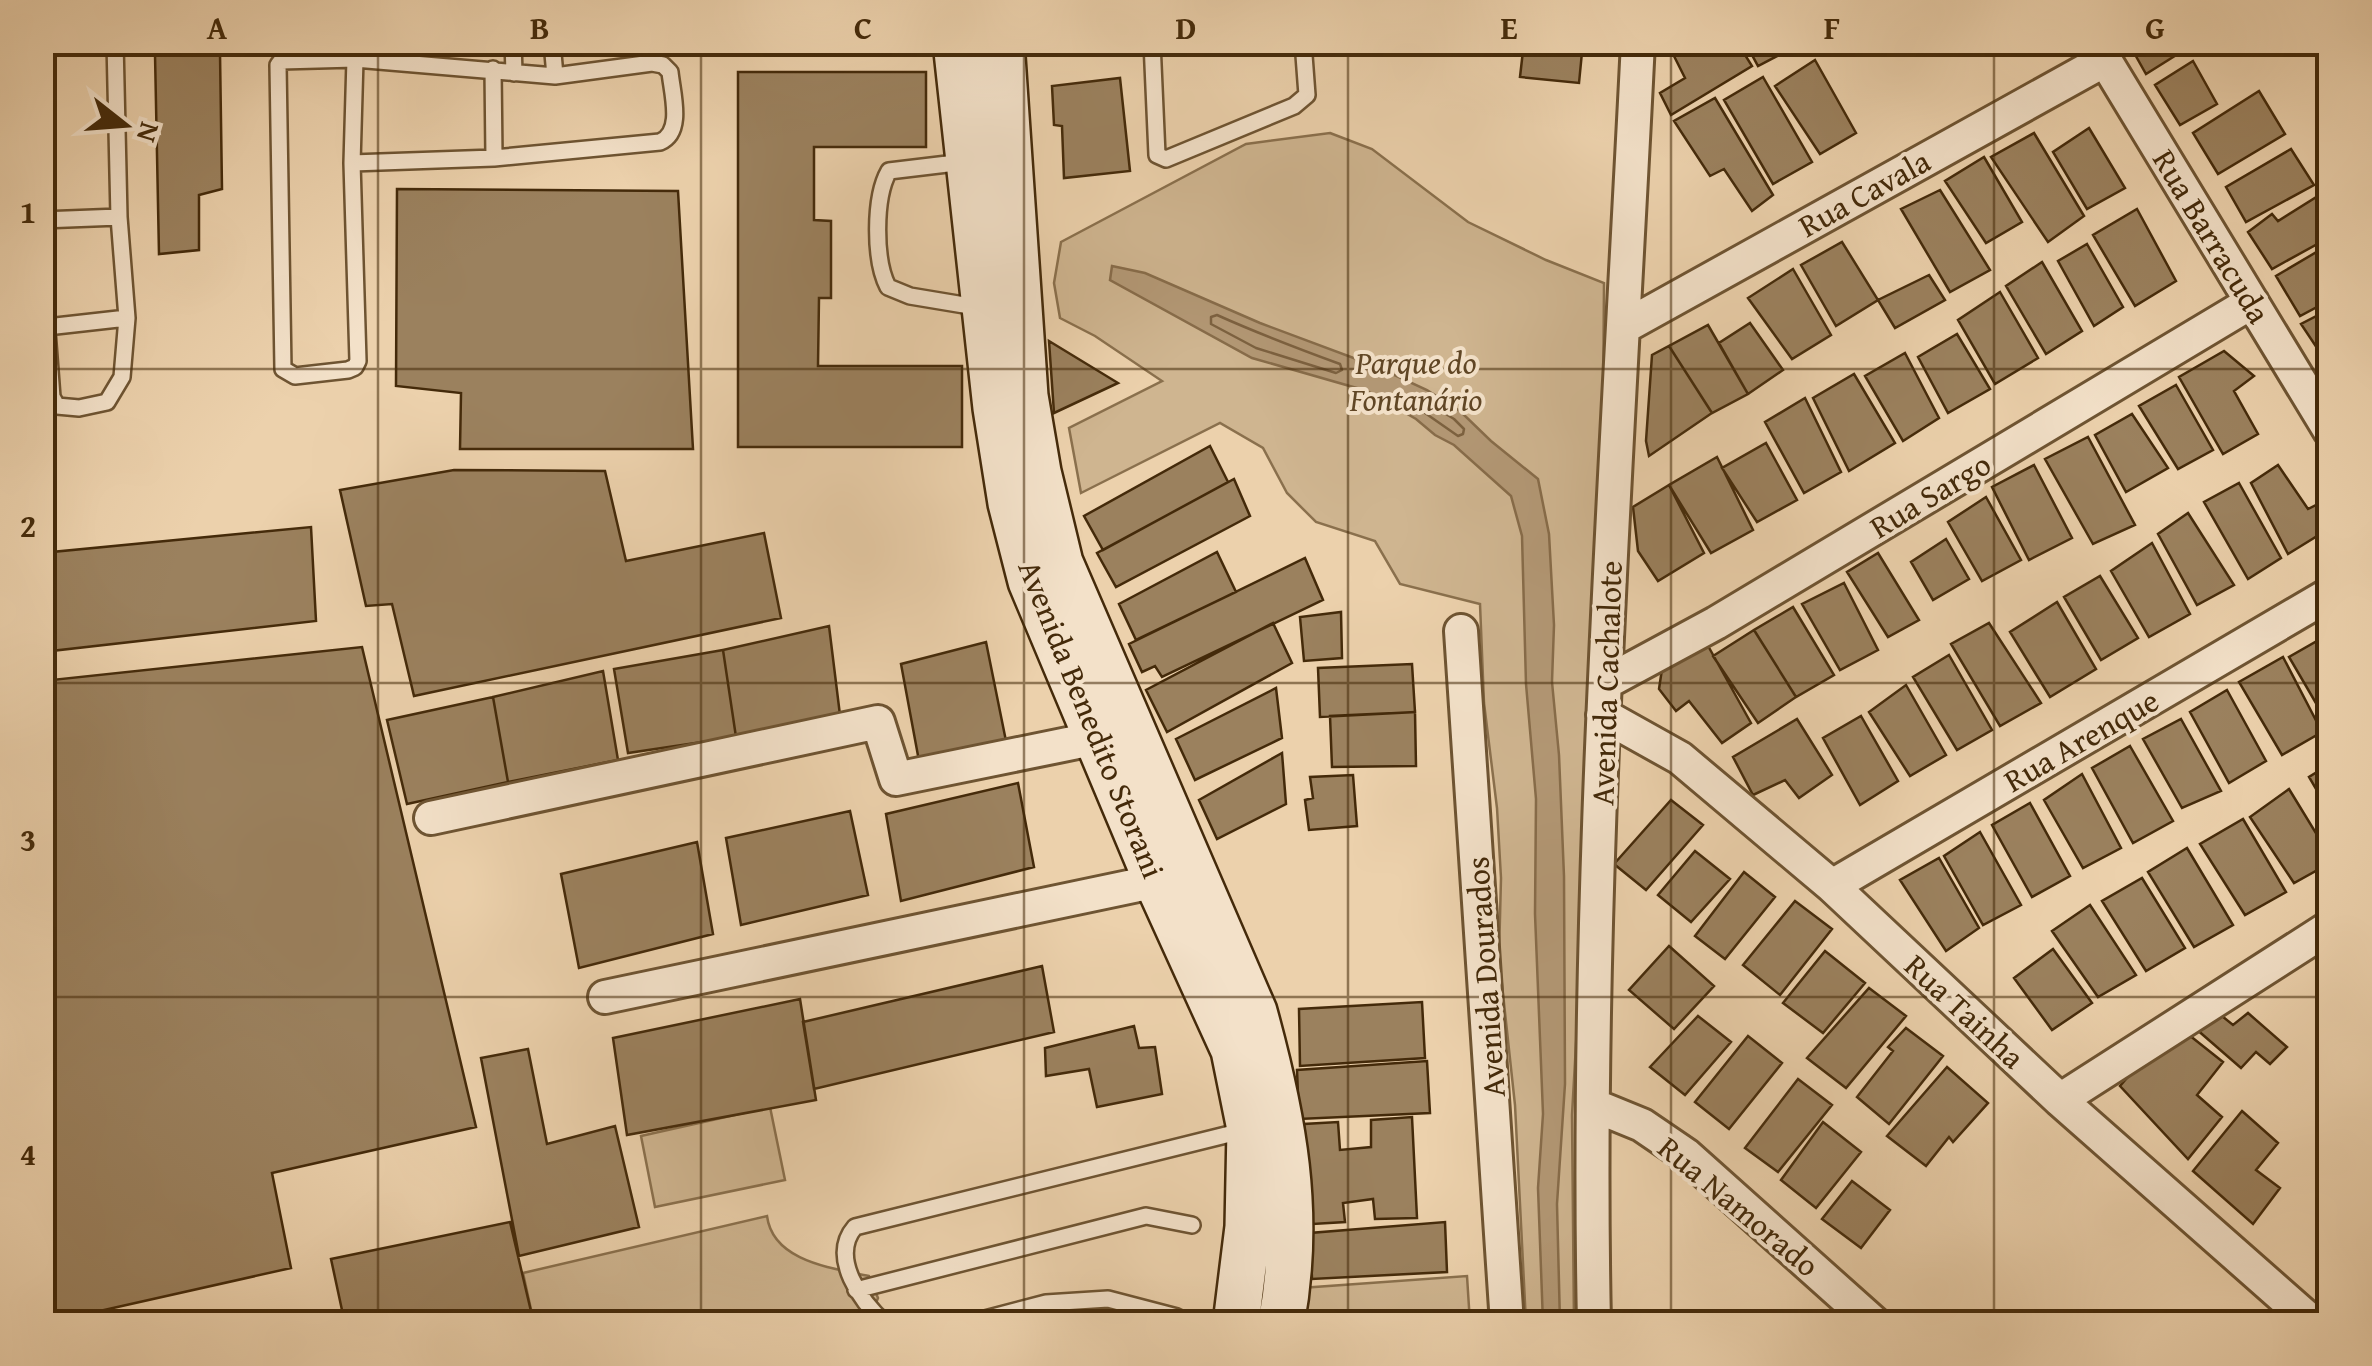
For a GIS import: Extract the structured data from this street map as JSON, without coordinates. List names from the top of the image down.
{
  "streets": {
    "main road": ["Avenida Benedito Storani"],
    "street": [
      "Rua Cavala",
      "Rua Barracuda",
      "Rua Sargo",
      "Avenida Cachalote",
      "Rua Arenque",
      "Avenida Dourados",
      "Rua Tainha",
      "Rua Namorado"
    ]
  },
  "crossings": [
    ["Rua Cavala", "Rua Barracuda"],
    ["Rua Cavala", "Avenida Cachalote"],
    ["Rua Barracuda", "Rua Sargo"],
    ["Rua Sargo", "Avenida Cachalote"],
    ["Rua Sargo", "Rua Tainha"],
    ["Avenida Cachalote", "Rua Tainha"],
    ["Avenida Cachalote", "Rua Namorado"],
    ["Rua Arenque", "Rua Tainha"]
  ],
  "parks": ["Parque do Fontanário"],
  "north": "right",
  "grid": {
    "columns": [
      "A",
      "B",
      "C",
      "D",
      "E",
      "F",
      "G"
    ],
    "rows": [
      "1",
      "2",
      "3",
      "4"
    ]
  }
}
